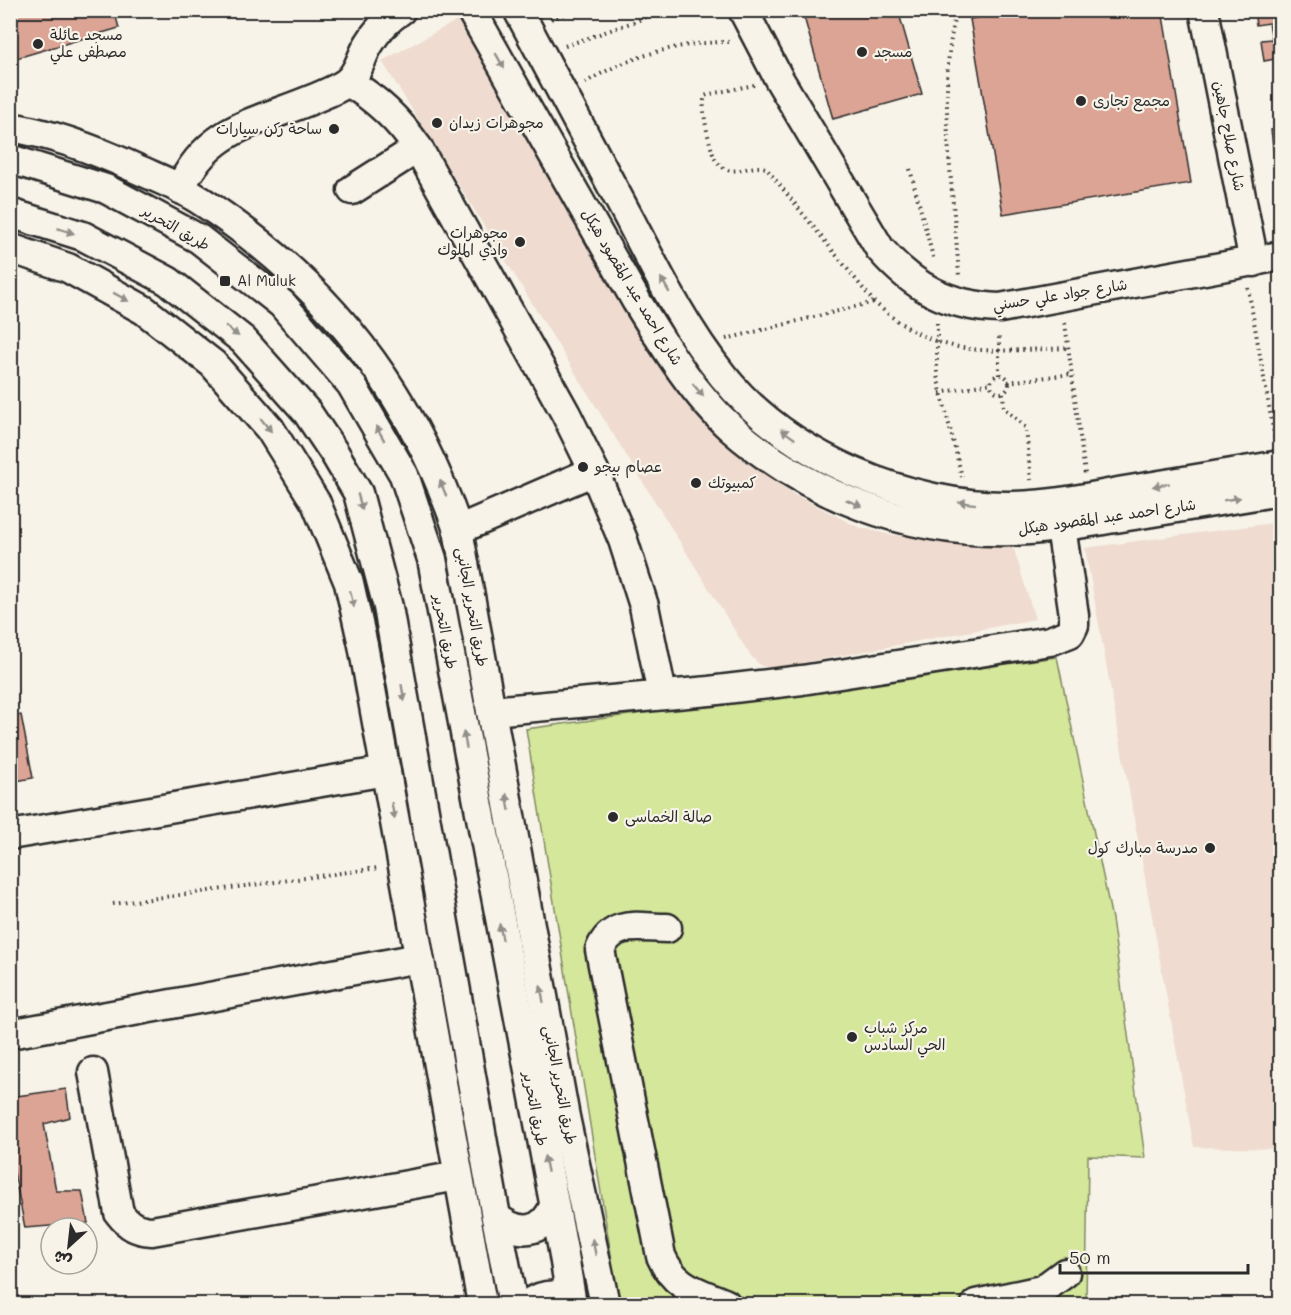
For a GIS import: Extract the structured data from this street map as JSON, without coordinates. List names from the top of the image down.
{
  "streets": {
    "street": [
      "شارع صلاح جاهين",
      "طريق التحرير",
      "شارع احمد عبد المقصود هيكل",
      "شارع جواد علي حسني",
      "طريق التحرير الجانبى"
    ]
  },
  "crossings": [
    ["شارع صلاح جاهين", "شارع جواد علي حسني"]
  ],
  "places": {
    "other": [
      "مسجد عائلة مصطفى علي",
      "مسجد",
      "مجمع تجارى",
      "مجوهرات زيدان",
      "ساحة ركن سيارات",
      "مجوهرات وادي الملوك",
      "عصام بيجو",
      "كمبيوتك",
      "صالة الخماسى",
      "مدرسة مبارك كول",
      "مركز شباب الحي السادس"
    ],
    "transit": ["Al Muluk"]
  },
  "scale_bar": "50 m",
  "north": "bottom left"
}
